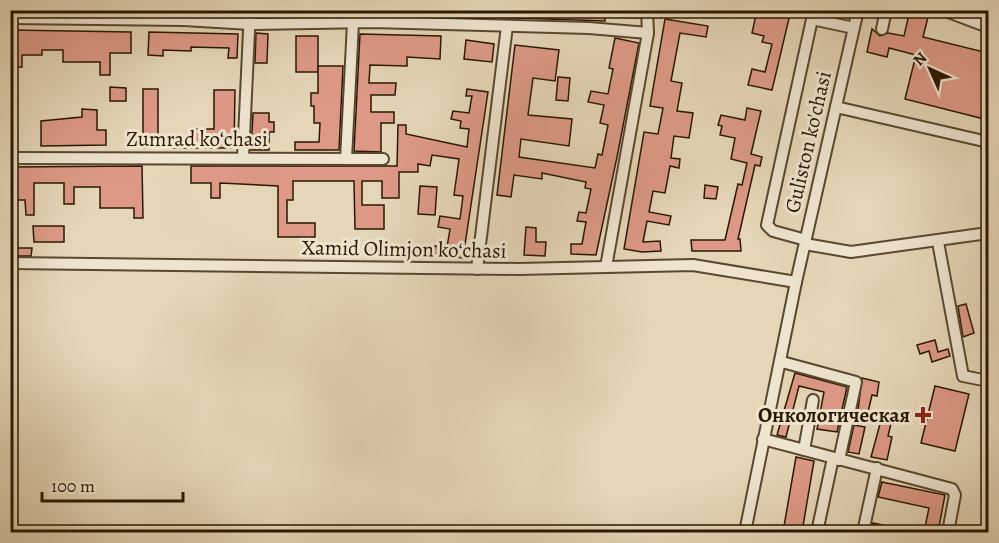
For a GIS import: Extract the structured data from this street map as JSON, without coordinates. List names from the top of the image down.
{
  "streets": {
    "street": ["Zumrad koʻchasi", "Guliston ko'chasi", "Xamid Olimjon koʻchasi"]
  },
  "crossings": [
    ["Guliston ko'chasi", "Xamid Olimjon koʻchasi"]
  ],
  "places": {
    "health": ["Онкологическая"]
  },
  "scale_bar": "100 m",
  "north": "top left"
}
